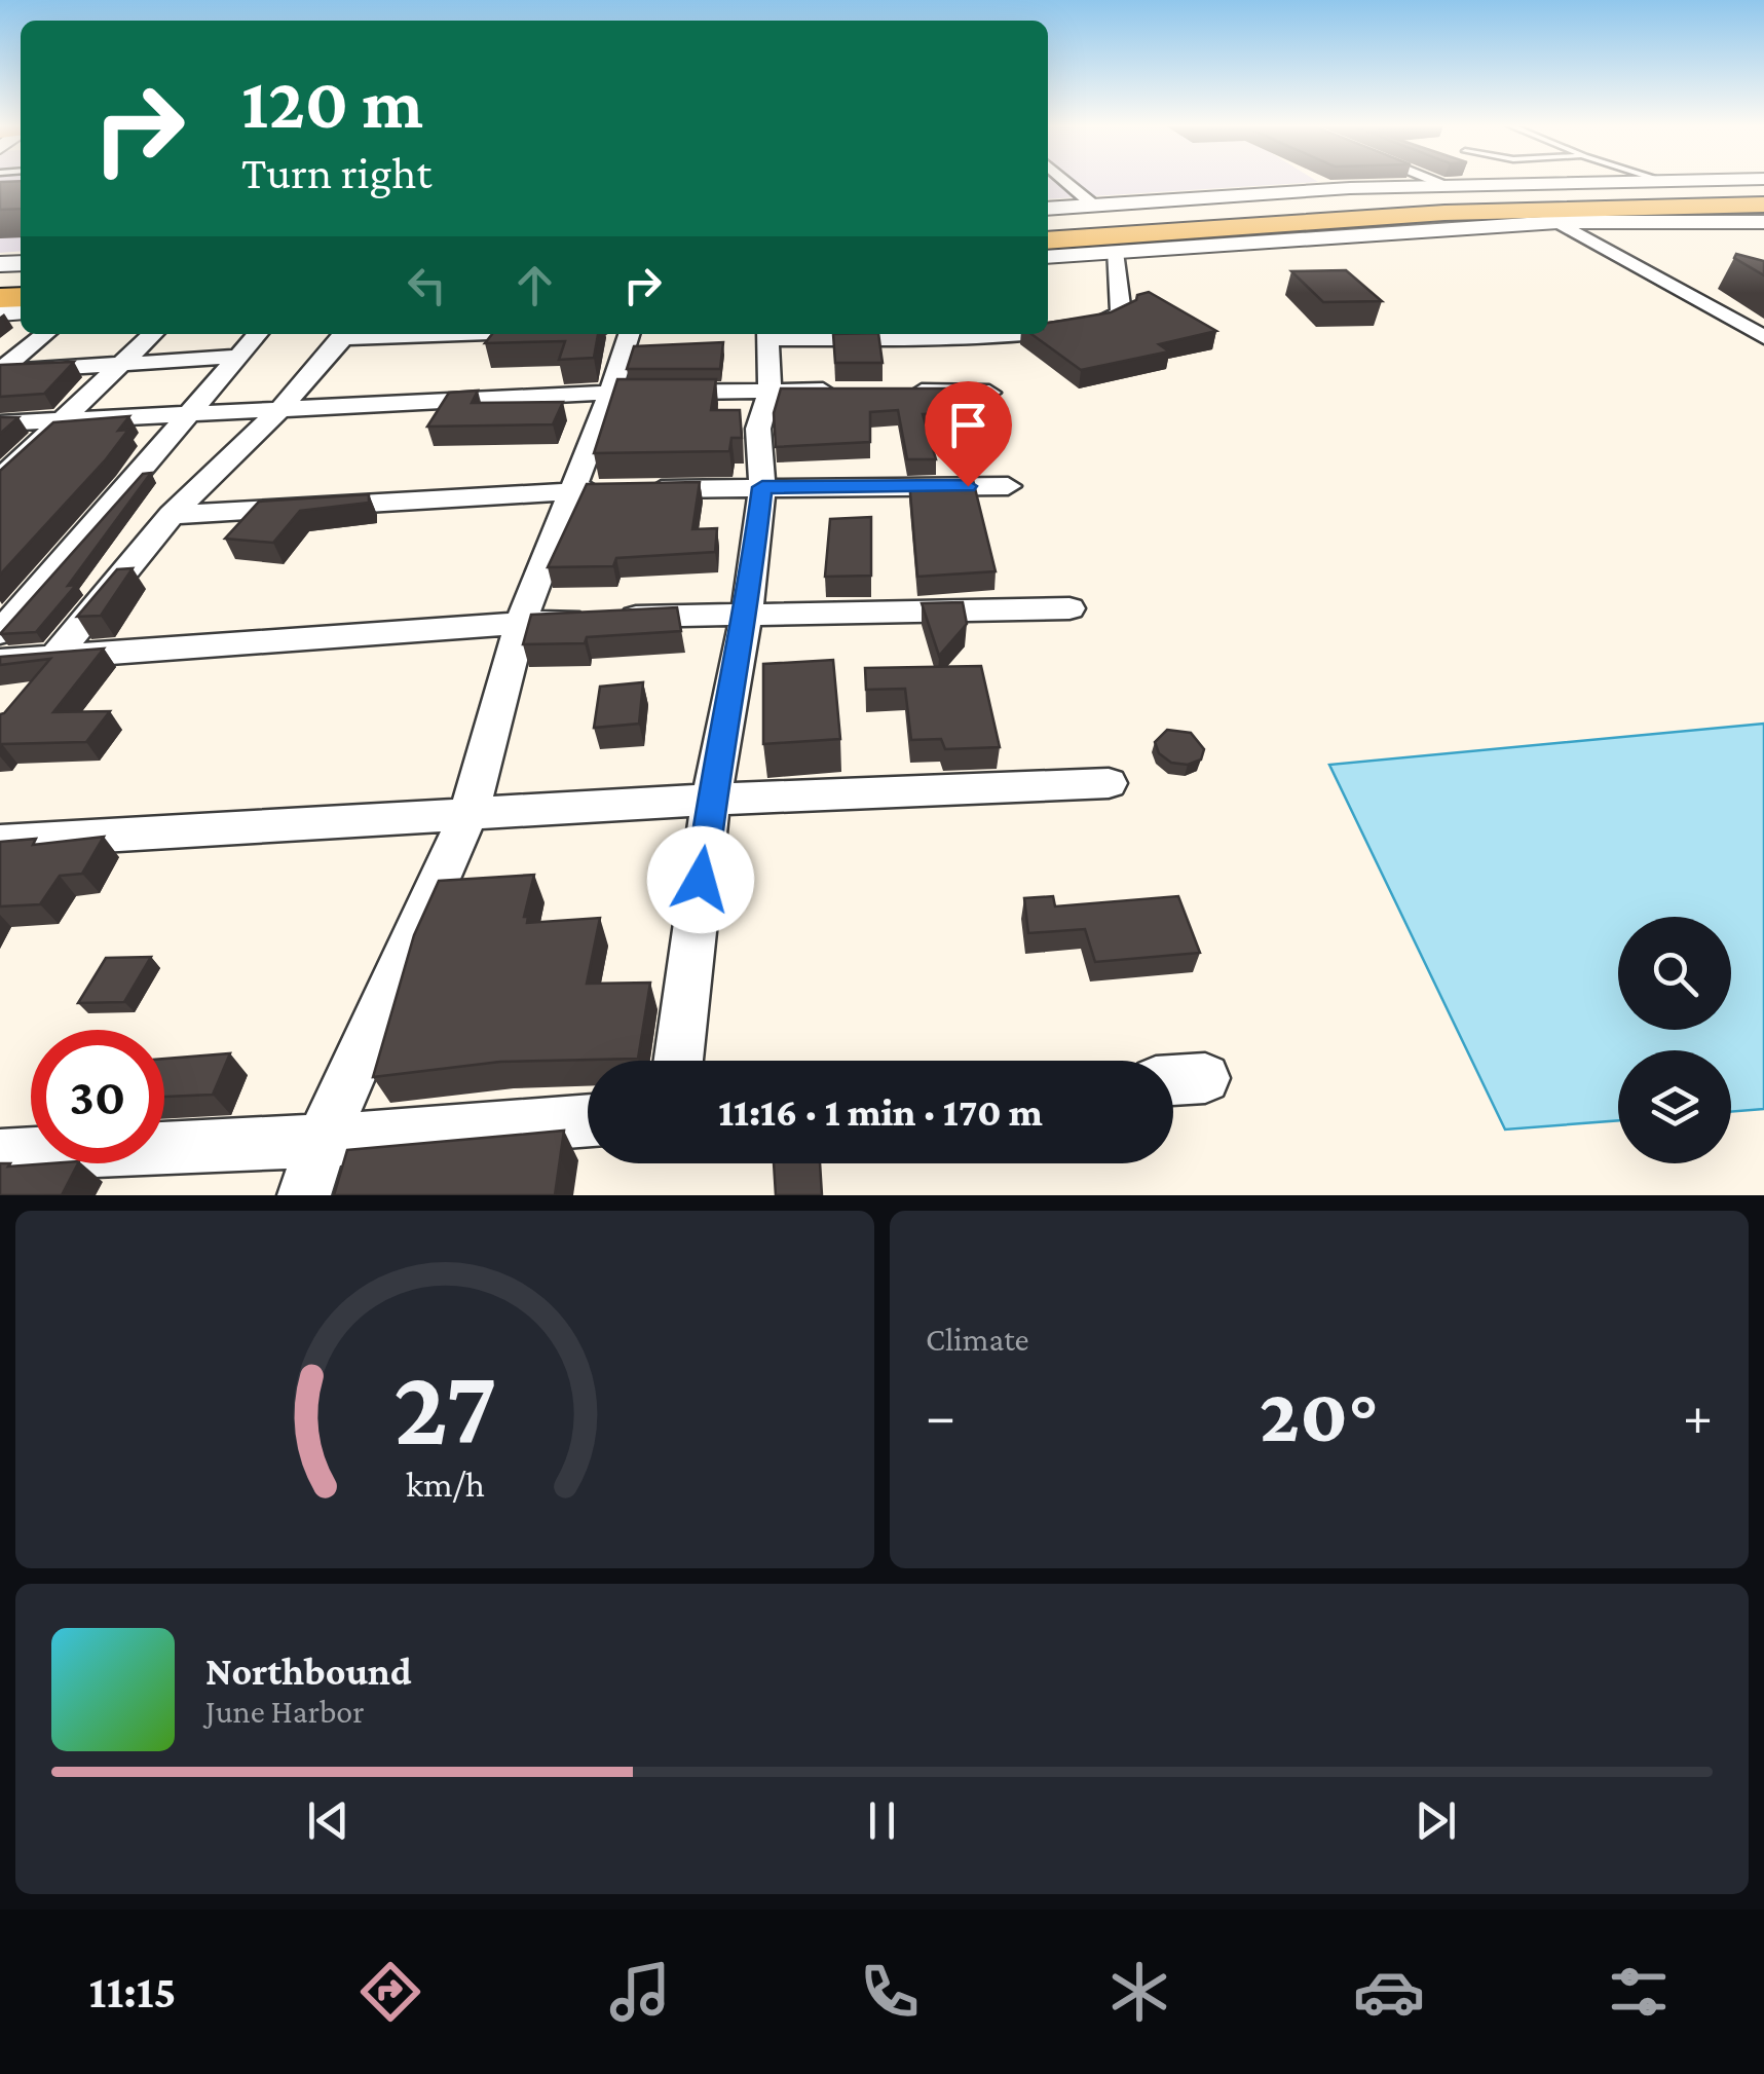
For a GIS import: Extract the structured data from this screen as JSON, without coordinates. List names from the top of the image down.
{
  "page": {
    "turn": ["120 m", "Turn right"],
    "limit": "30",
    "trip": "11:16 · 1 min · 170 m",
    "tile": "Climate",
    "heat": ["−", "20°", "+"],
    "song": ["Northbound", "June Harbor"],
    "tabs": "11:15",
    "gauge": ["27", "km/h"]
  }
}
